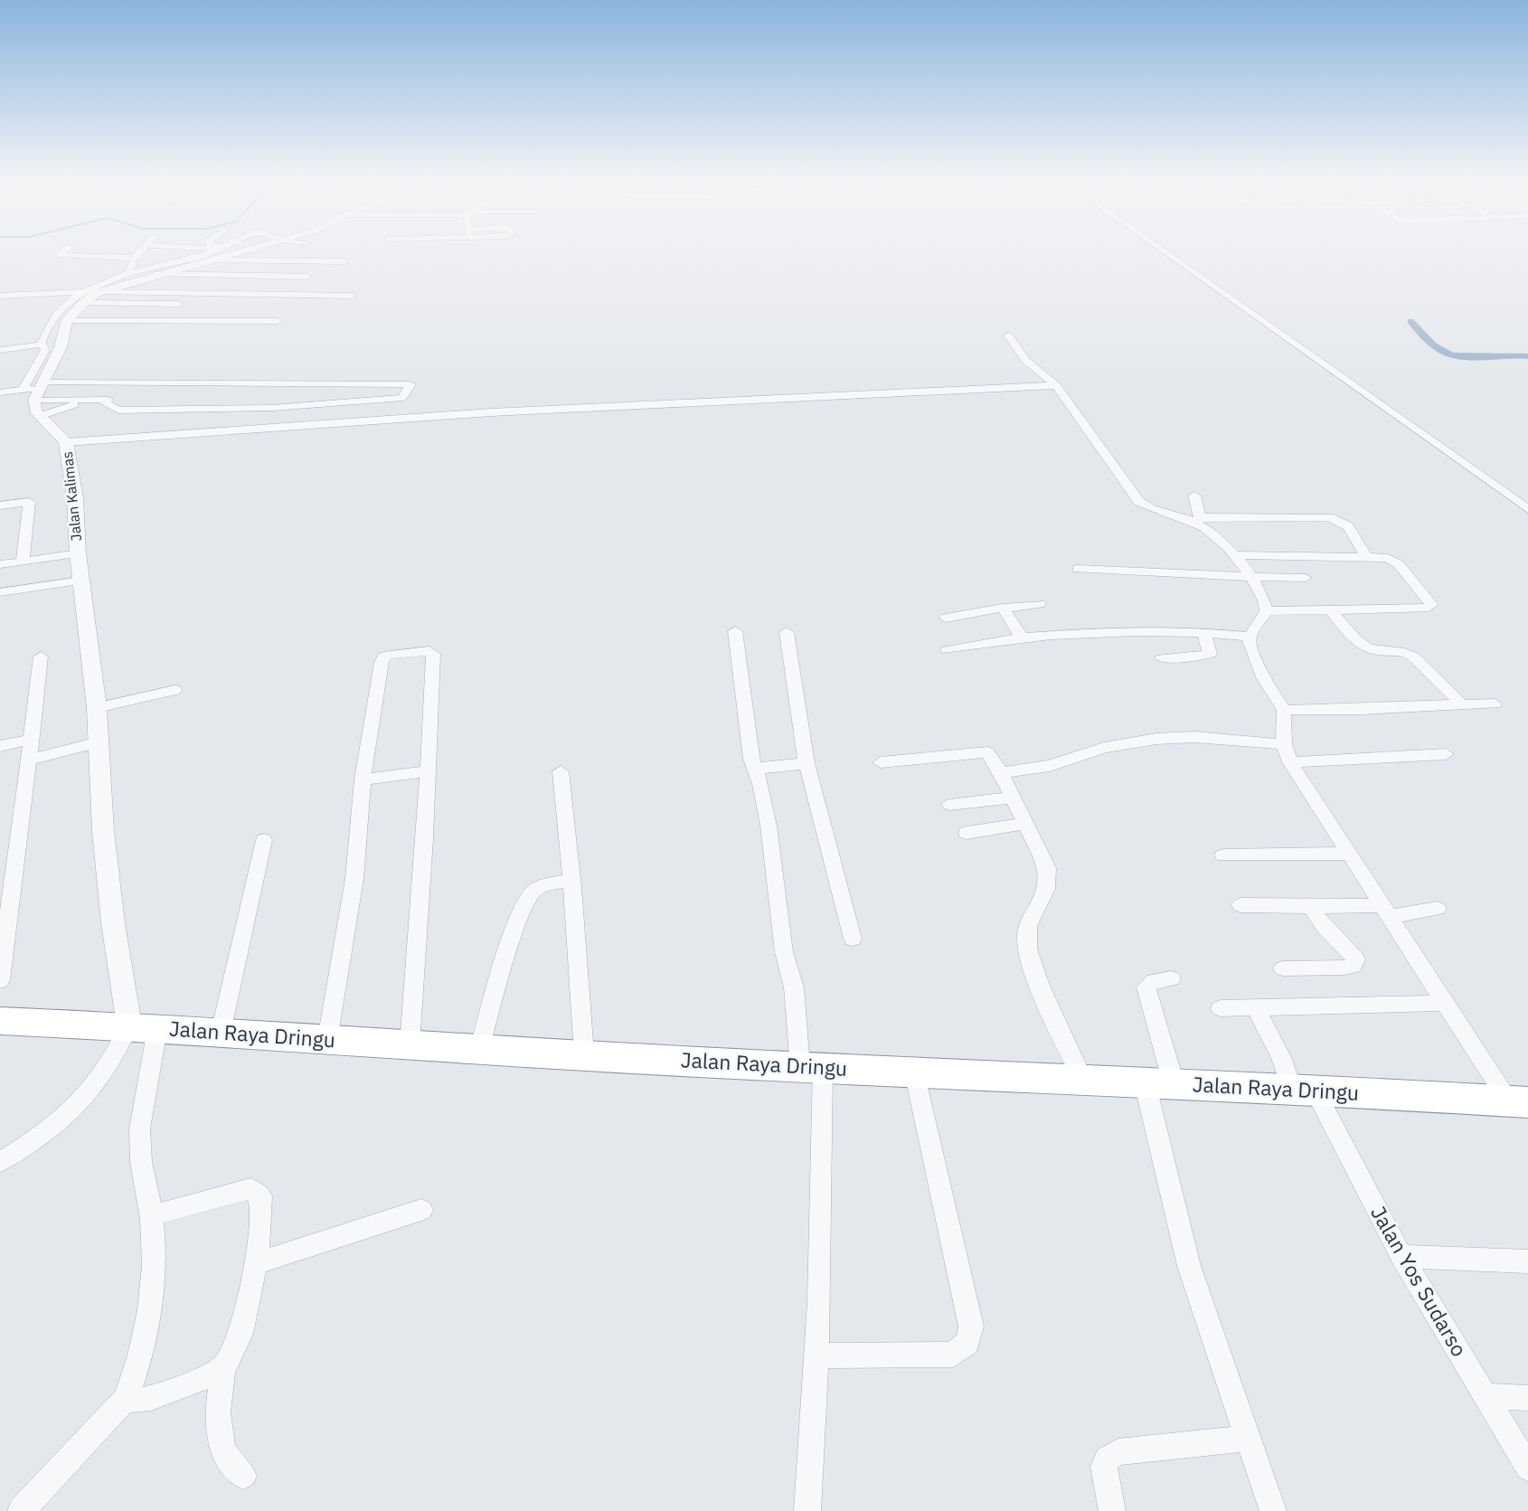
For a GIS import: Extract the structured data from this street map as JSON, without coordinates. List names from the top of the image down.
{
  "streets": {
    "highway": ["Jalan Raya Dringu"],
    "street": ["Jalan Kalimas", "Jalan Yos Sudarso"]
  },
  "crossings": [
    ["Jalan Kalimas", "Jalan Raya Dringu"],
    ["Jalan Raya Dringu", "Jalan Yos Sudarso"]
  ]
}
